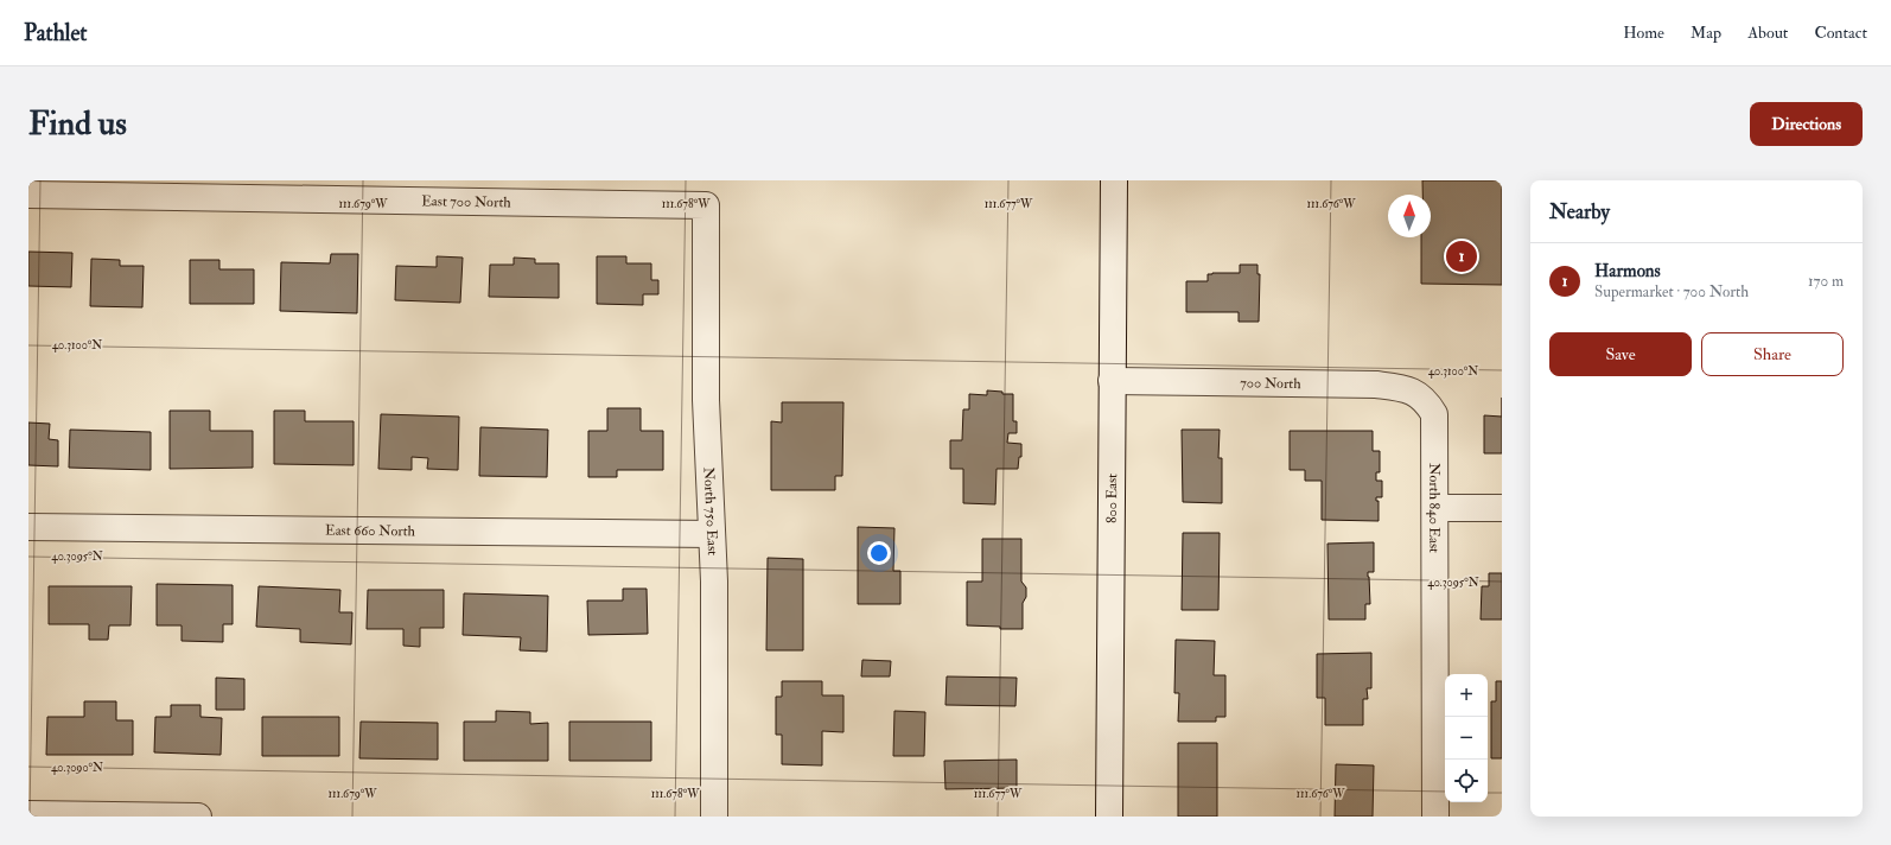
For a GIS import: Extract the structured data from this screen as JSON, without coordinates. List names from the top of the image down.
{
  "streets": {
    "street": [
      "East 700 North",
      "700 North",
      "800 East",
      "North 840 East",
      "North 750 East",
      "East 660 North"
    ]
  },
  "crossings": [
    ["East 700 North", "North 750 East"],
    ["700 North", "800 East"],
    ["700 North", "North 840 East"],
    ["North 750 East", "East 660 North"]
  ],
  "north": "top",
  "page": {
    "header": "Pathlet",
    "nav": [
      "Home",
      "Map",
      "About",
      "Contact"
    ],
    "buttons": [
      "Directions",
      ["Save", "Share"]
    ],
    "title": "Find us",
    "heading": "Nearby",
    "pins": "1",
    "list": [
      {
        "mark": "1",
        "name": "Harmons",
        "note": "Supermarket · 700 North",
        "value": "170 m"
      }
    ],
    "map_buttons": ["+", "−"]
  },
  "coordinates": [
    "111.679°W",
    "111.678°W",
    "111.677°W",
    "111.676°W",
    "40.3100°N",
    "40.3095°N",
    "40.3090°N"
  ]
}
